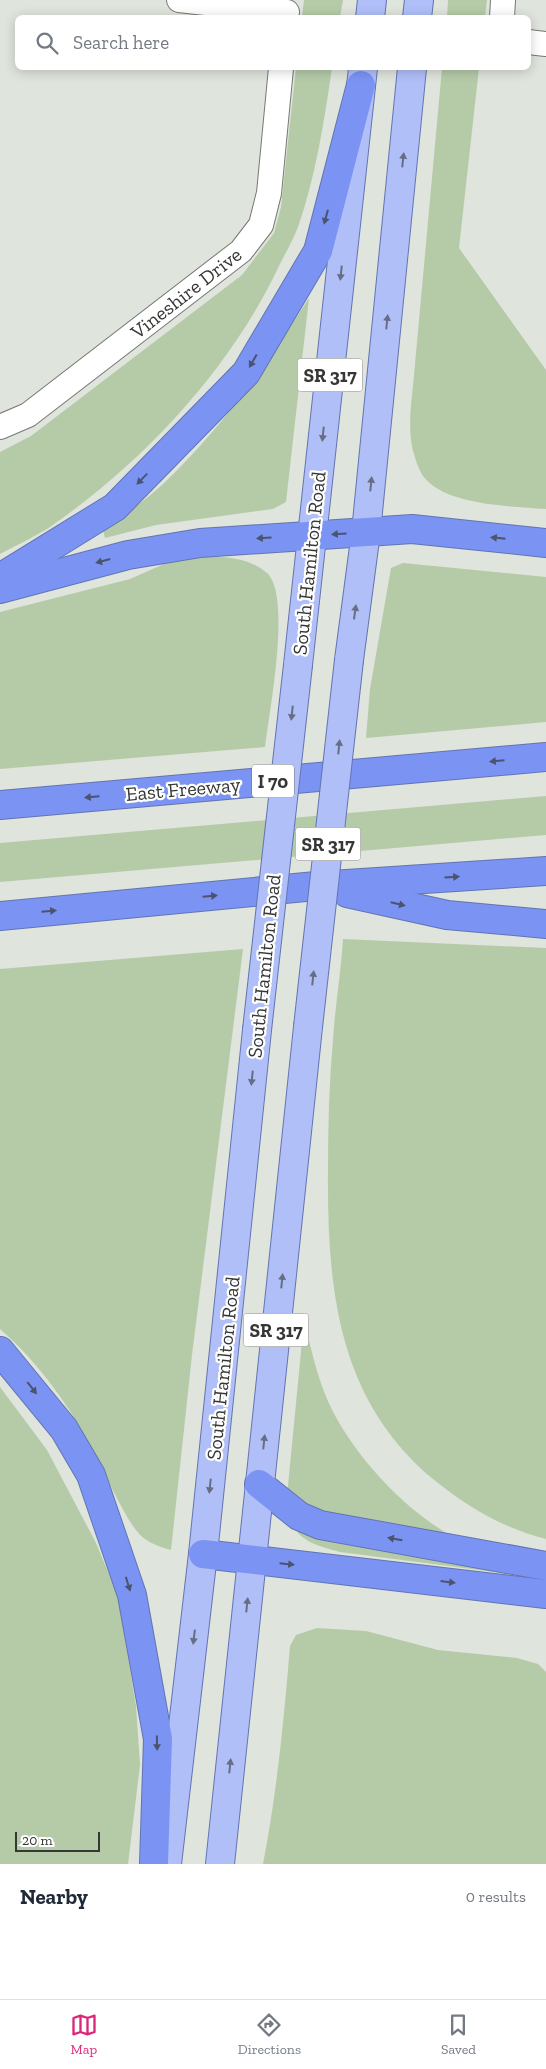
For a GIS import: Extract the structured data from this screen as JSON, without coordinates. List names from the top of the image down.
{
  "streets": {
    "highway": ["I 70", "East Freeway"],
    "main road": ["SR 317", "South Hamilton Road"],
    "street": ["Vineshire Drive"]
  },
  "scale_bar": "20 m",
  "page": {
    "search": "Search here",
    "scale": "20 m",
    "heading": ["Nearby", "0 results"],
    "nav": ["Map", "Directions", "Saved"]
  }
}
